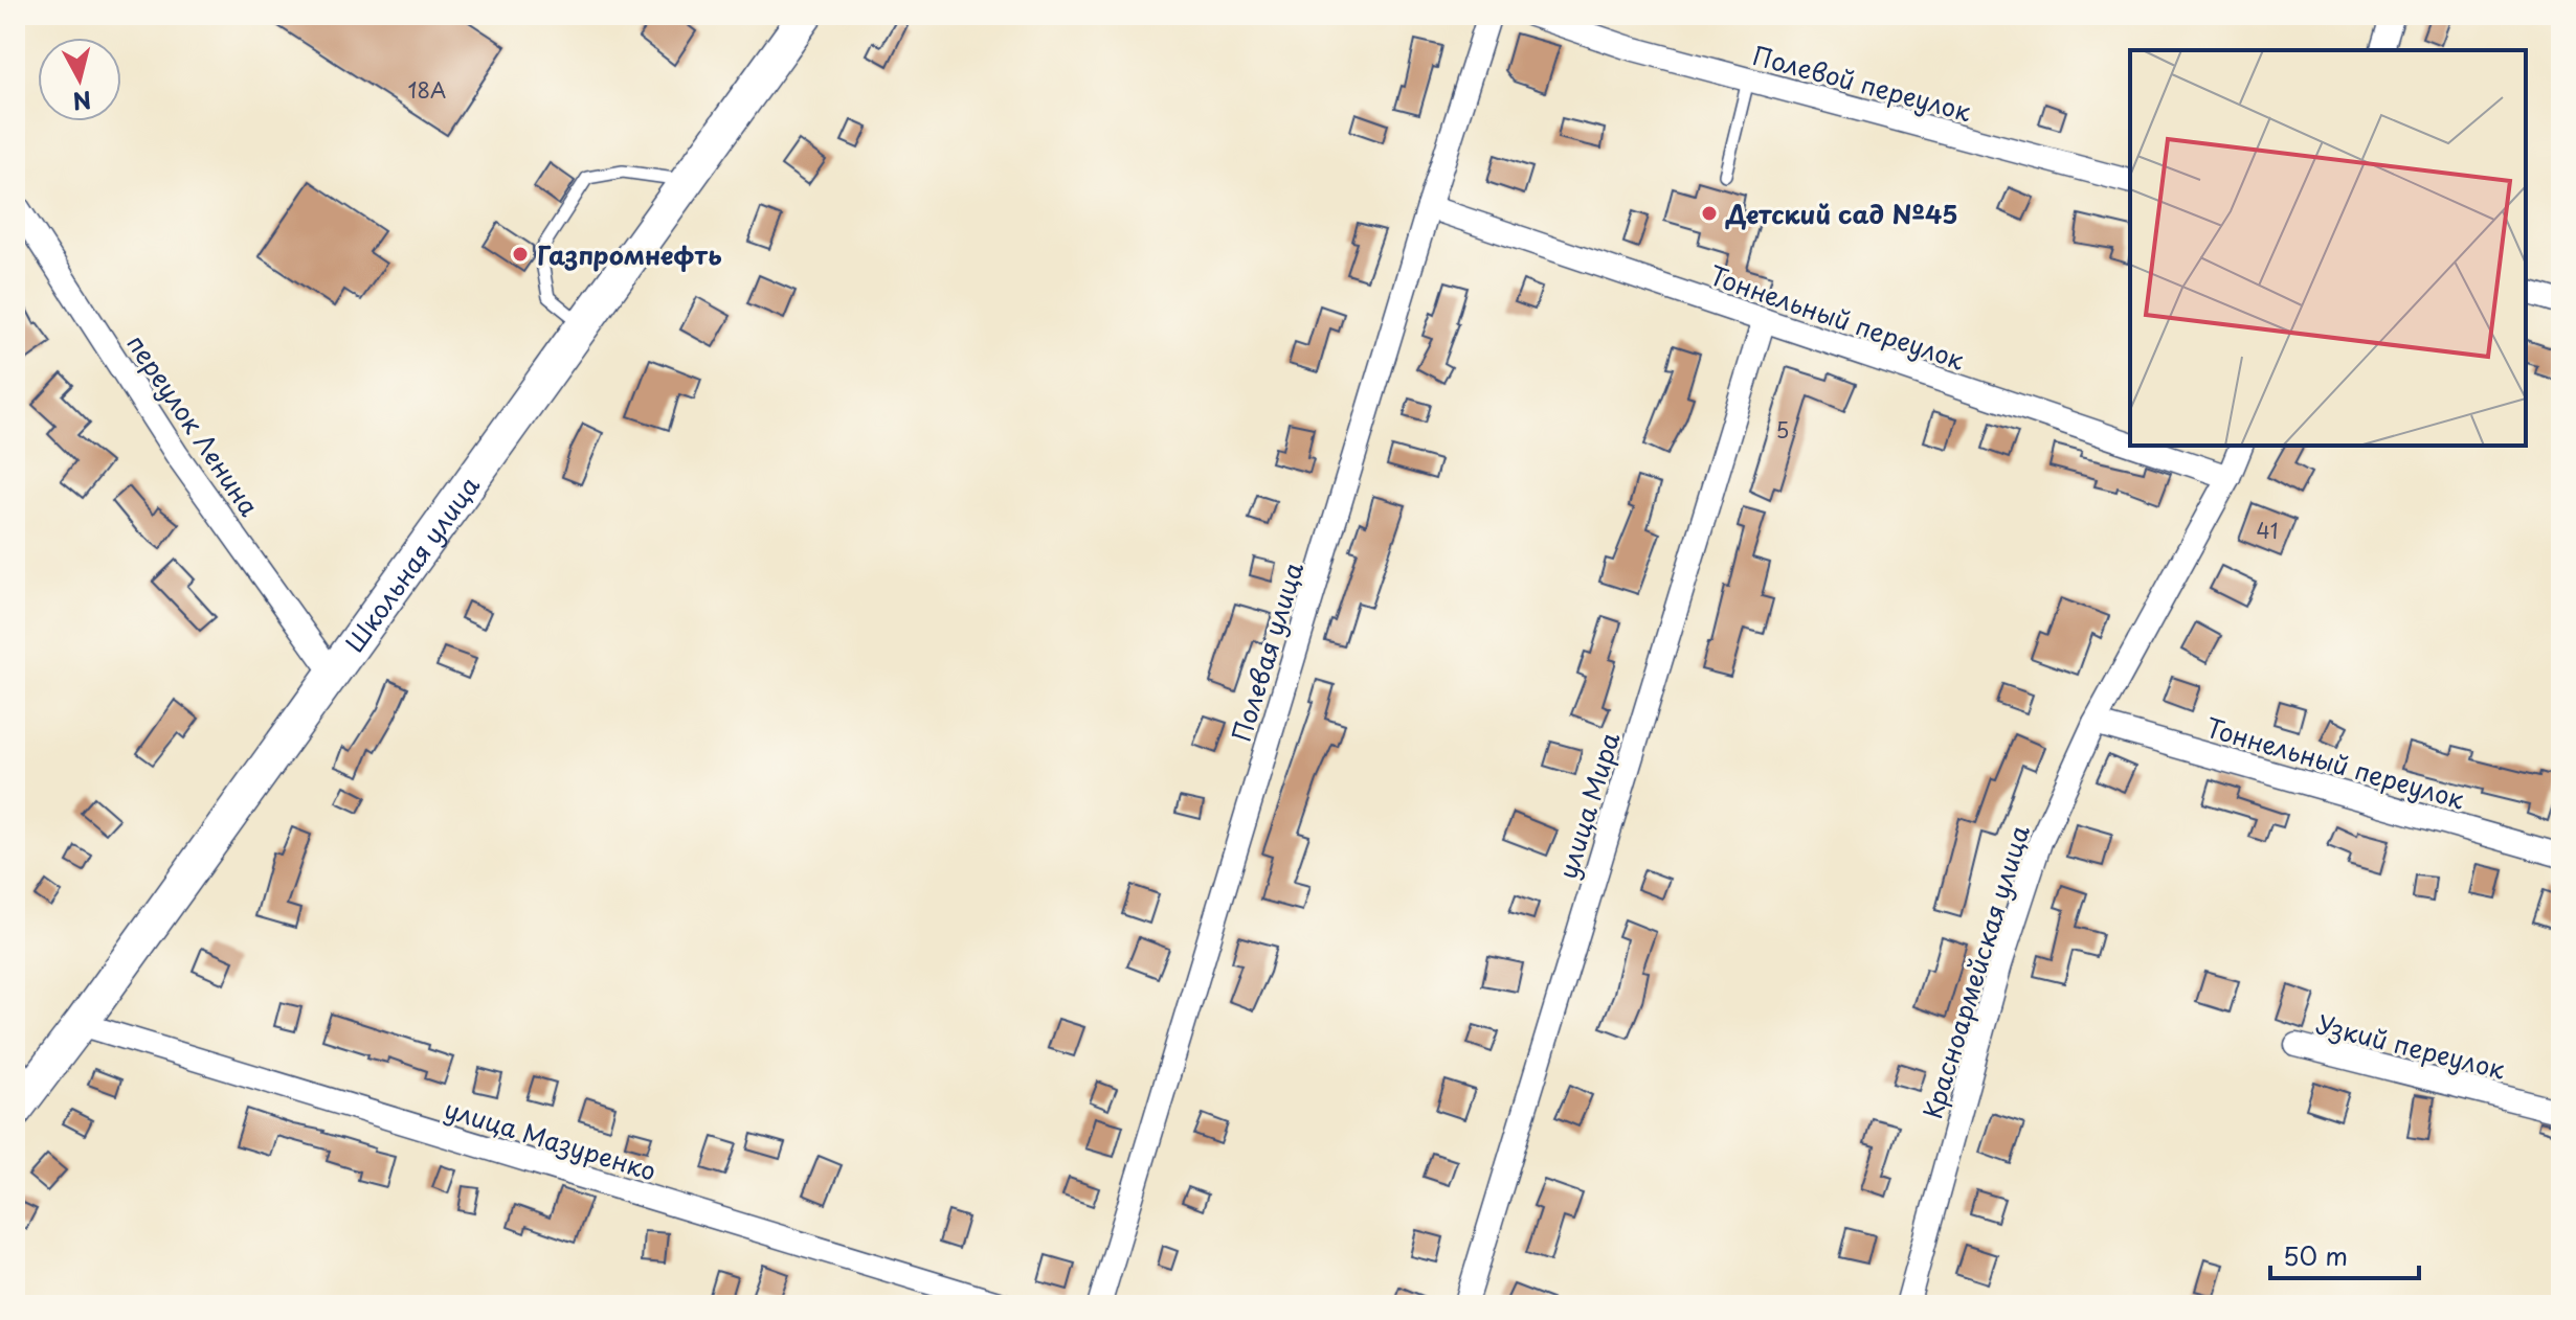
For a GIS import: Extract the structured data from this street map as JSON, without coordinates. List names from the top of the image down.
{
  "streets": {
    "main road": ["Школьная улица"],
    "street": [
      "Полевой переулок",
      "Тоннельный переулок",
      "переулок Ленина",
      "Полевая улица",
      "улица Мира",
      "Красноармейская улица",
      "Узкий переулок",
      "улица Мазуренко"
    ]
  },
  "crossings": [
    ["Тоннельный переулок", "Полевая улица"],
    ["Тоннельный переулок", "улица Мира"],
    ["Тоннельный переулок", "Красноармейская улица"],
    ["переулок Ленина", "Школьная улица"],
    ["Школьная улица", "улица Мазуренко"]
  ],
  "places": ["Детский сад №45", "Газпромнефть"],
  "house_numbers": ["18А", "5", "41"],
  "scale_bar": "50 m",
  "north": "bottom"
}
